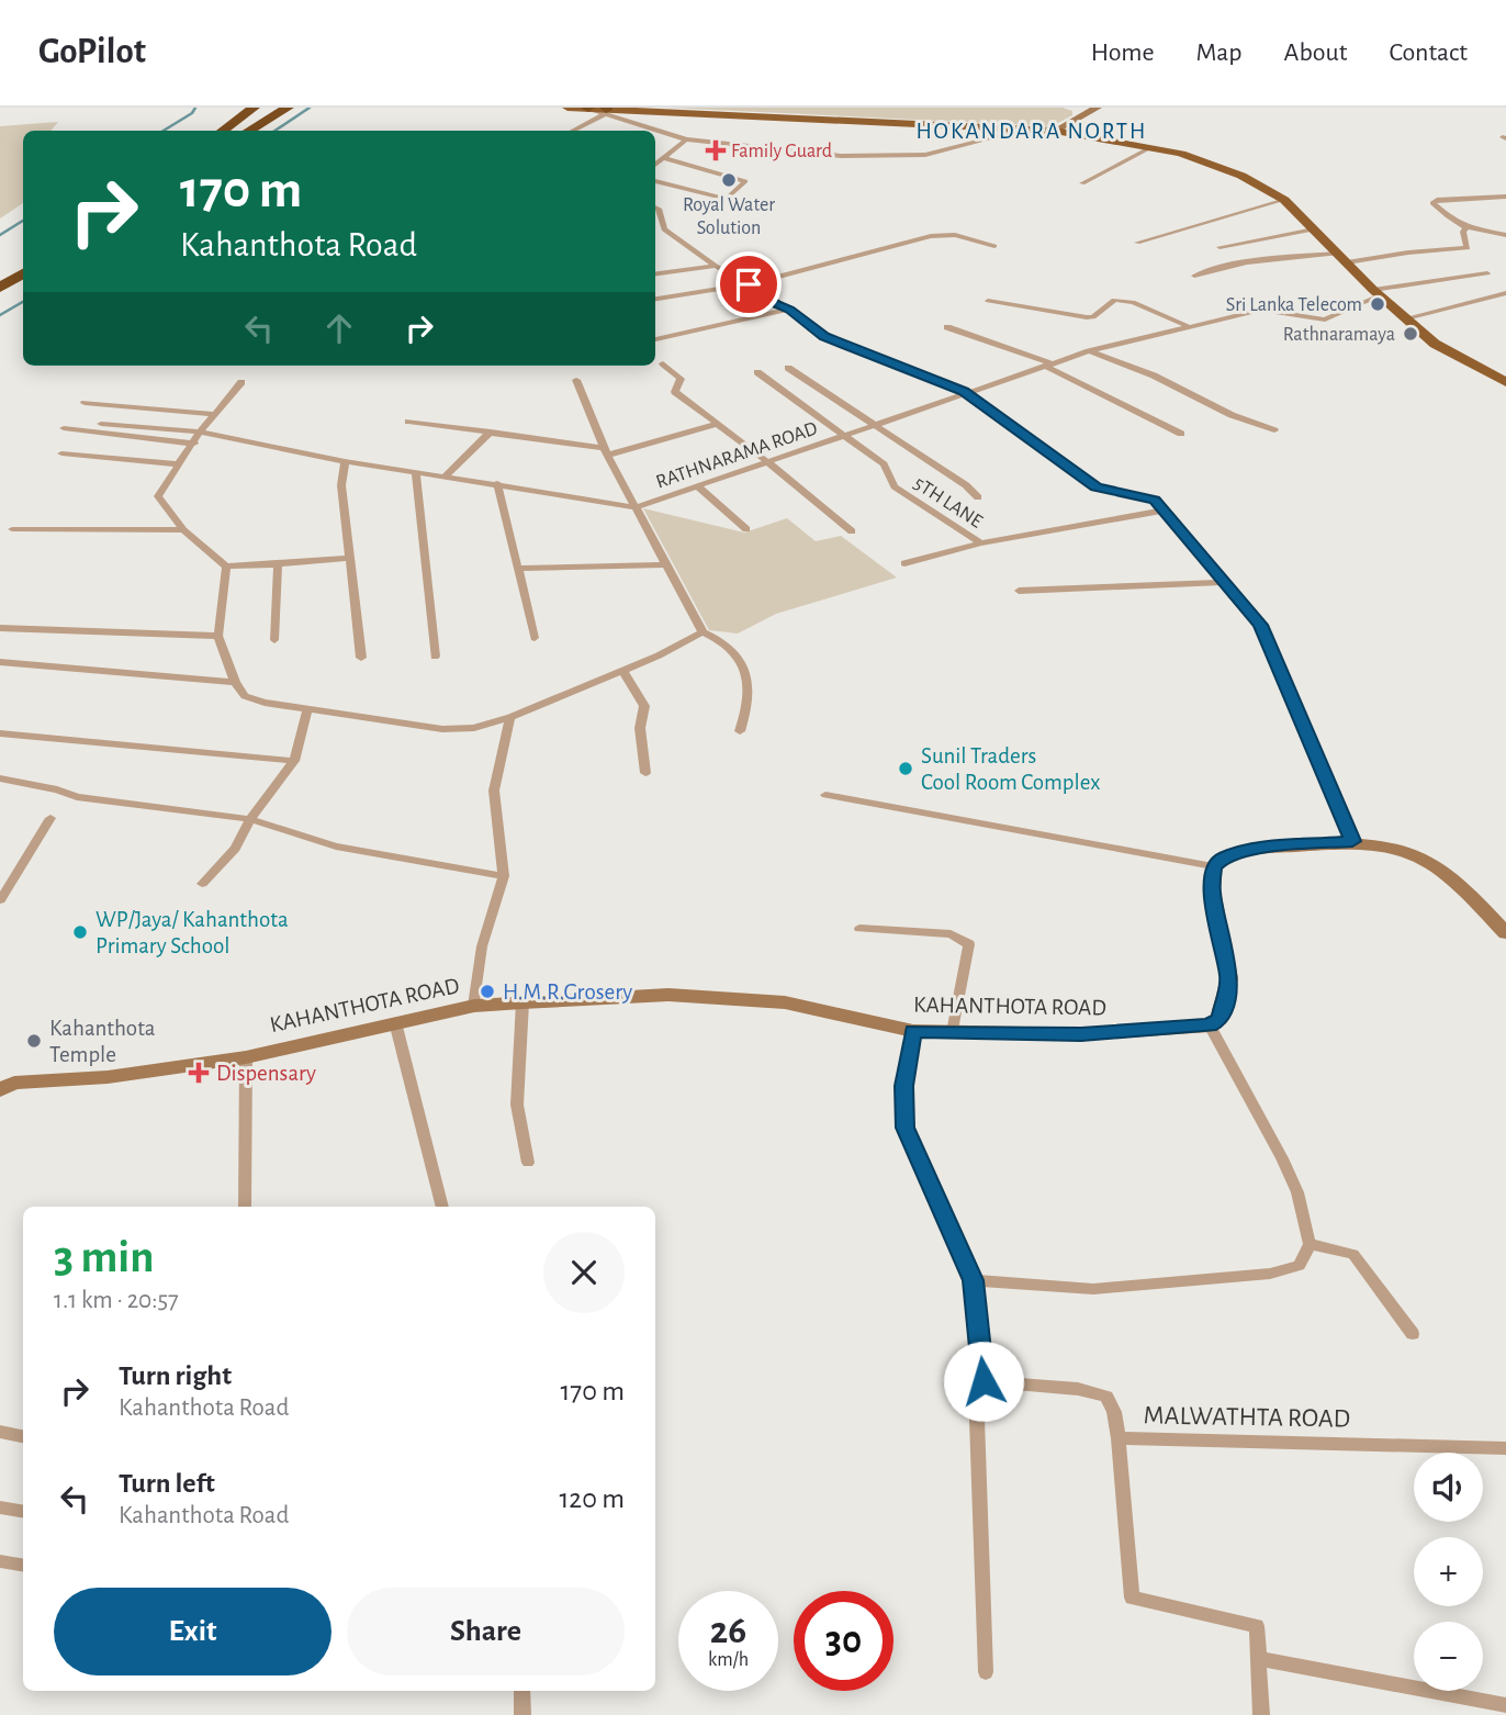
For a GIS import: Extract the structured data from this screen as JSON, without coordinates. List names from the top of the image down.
{
  "streets": {
    "main road": ["KAHANTHOTA ROAD"],
    "street": ["RATHNARAMA ROAD", "5TH LANE", "MALWATHTA ROAD"]
  },
  "crossings": [
    ["RATHNARAMA ROAD", "5TH LANE"]
  ],
  "districts": ["HOKANDARA NORTH"],
  "places": {
    "health": ["Family Guard", "Dispensary"],
    "other": [
      "Royal Water Solution",
      "Sri Lanka Telecom",
      "Rathnaramaya",
      "Sunil Traders Cool Room Complex",
      "WP/Jaya/ Kahanthota Primary School",
      "H.M.R.Grosery",
      "Kahanthota Temple"
    ]
  },
  "page": {
    "header": "GoPilot",
    "nav": [
      "Home",
      "Map",
      "About",
      "Contact"
    ],
    "turn": ["170 m", "Kahanthota Road"],
    "heading": ["3 min", "1.1 km · 20:57"],
    "list": [
      {
        "name": "Turn right",
        "note": "Kahanthota Road",
        "value": "170 m"
      },
      {
        "name": "Turn left",
        "note": "Kahanthota Road",
        "value": "120 m"
      }
    ],
    "map_buttons": ["+", "−"],
    "buttons": ["Exit", "Share"],
    "speed": "26 km/h",
    "limit": "30"
  }
}
